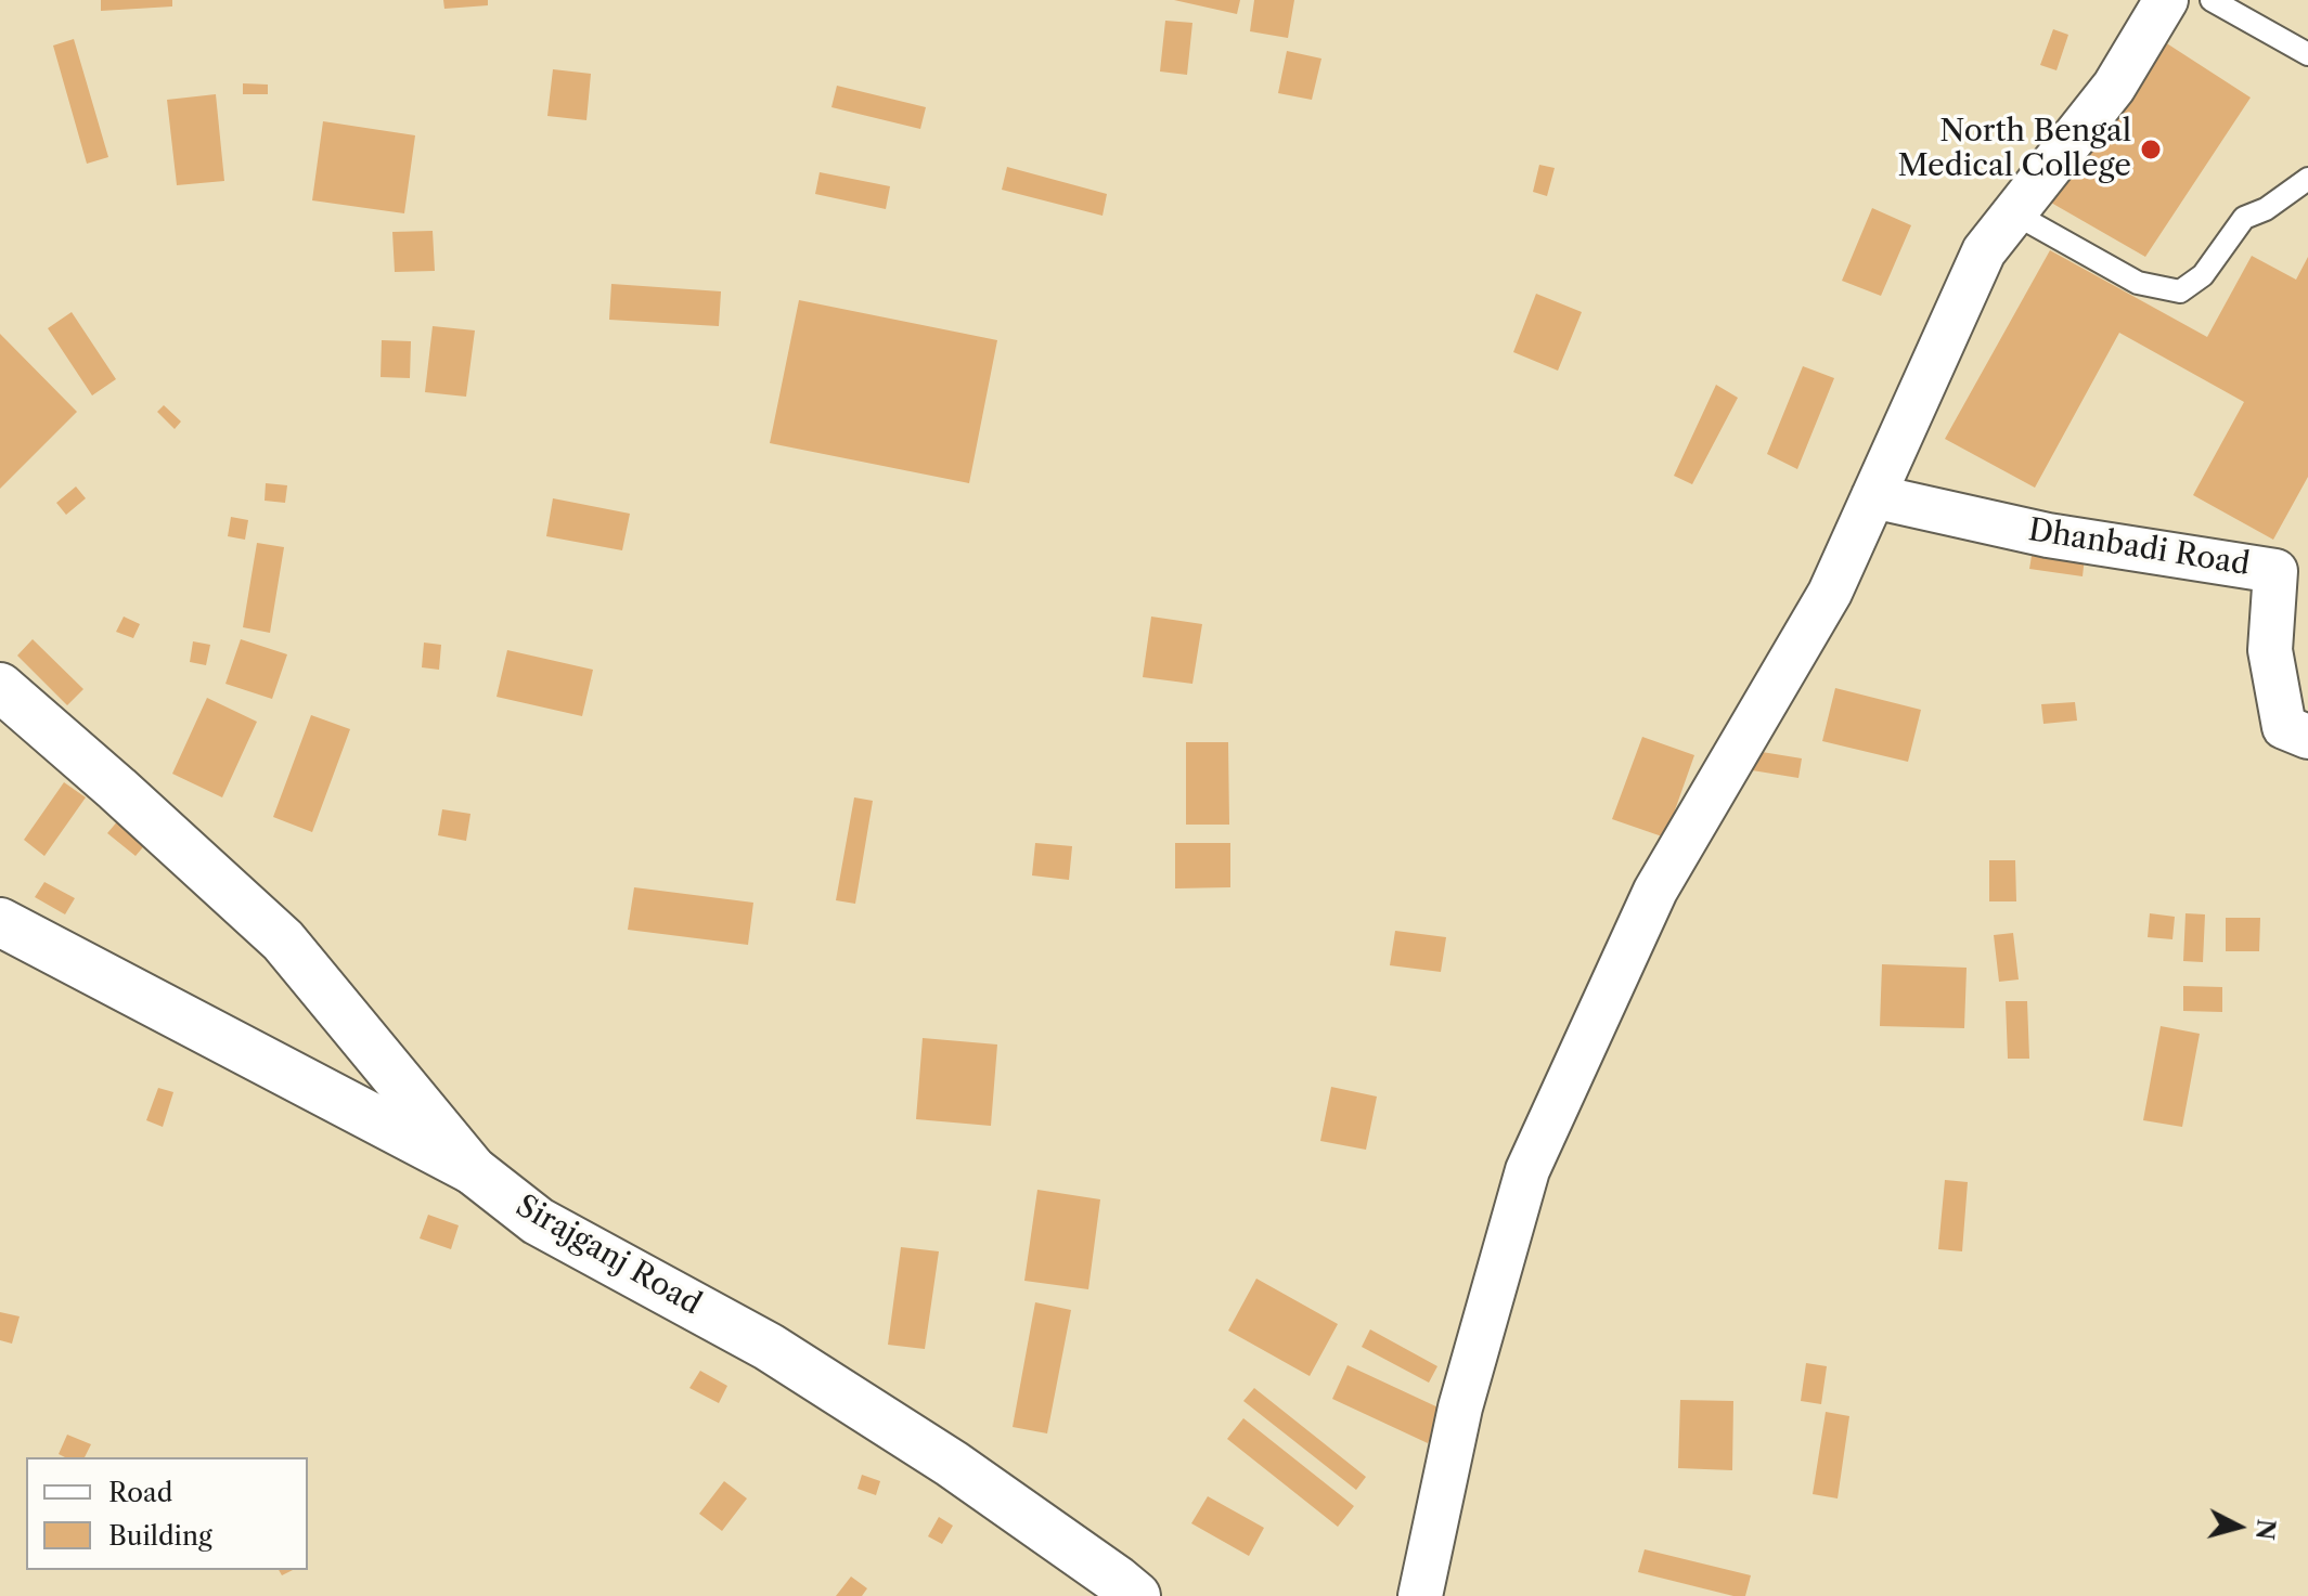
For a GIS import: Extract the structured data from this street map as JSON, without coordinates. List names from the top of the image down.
{
  "streets": {
    "main road": ["Sirajganj Road"],
    "street": ["Dhanbadi Road"]
  },
  "places": ["North Bengal Medical College"],
  "legend": ["Road", "Building"],
  "north": "right"
}
